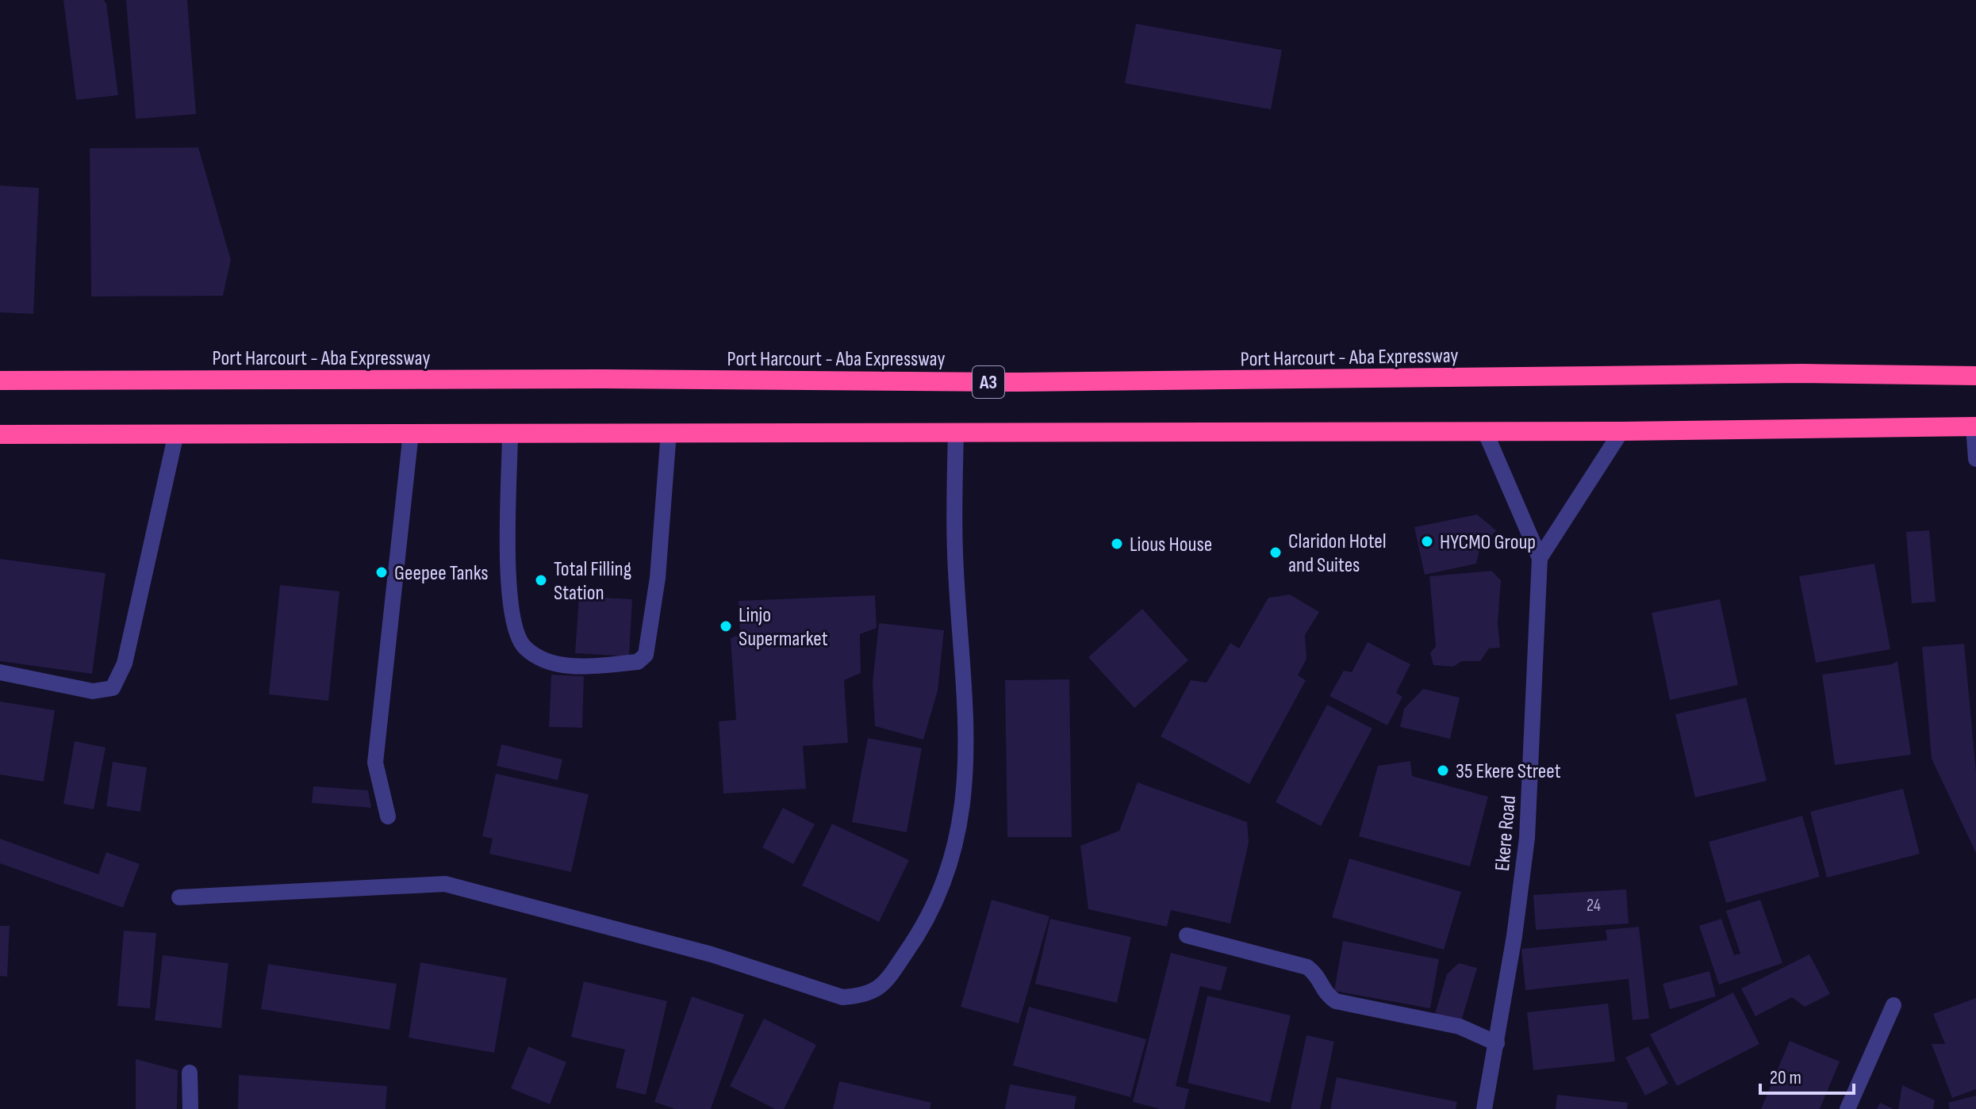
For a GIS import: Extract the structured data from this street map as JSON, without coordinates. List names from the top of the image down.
{
  "streets": {
    "highway": ["Port Harcourt - Aba Expressway", "A3"],
    "street": ["Ekere Road"]
  },
  "places": [
    "HYCMO Group",
    "Lious House",
    "Claridon Hotel and Suites",
    "Geepee Tanks",
    "Total Filling Station",
    "Linjo Supermarket",
    "35 Ekere Street"
  ],
  "house_numbers": ["24"],
  "scale_bar": "20 m"
}
